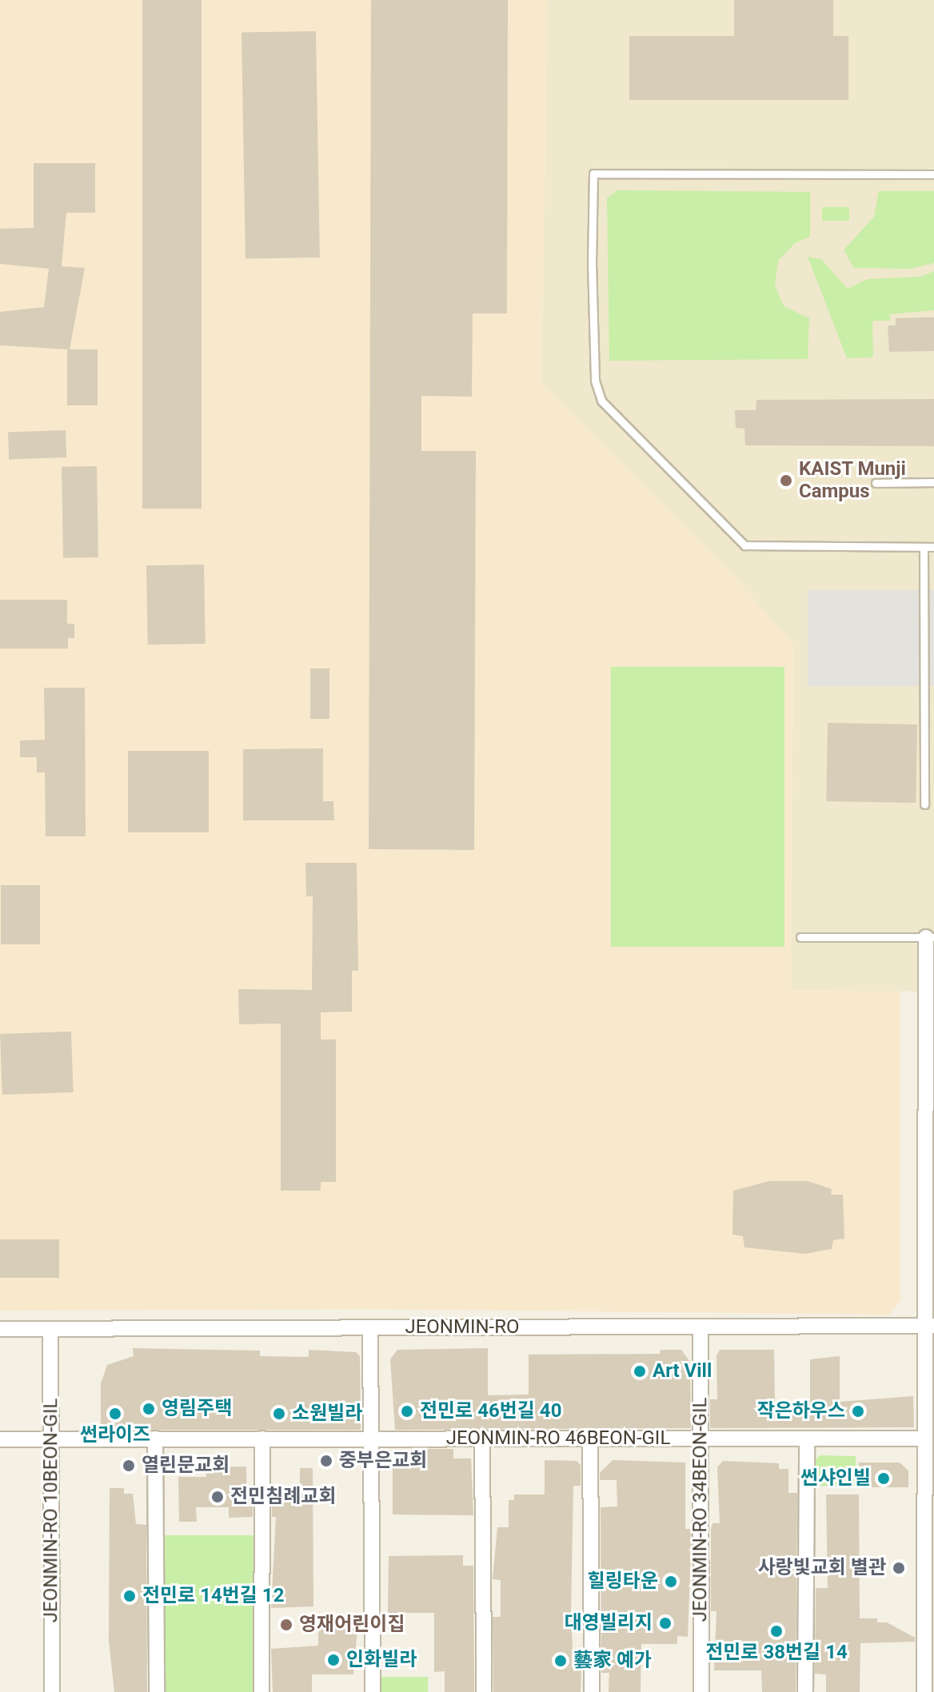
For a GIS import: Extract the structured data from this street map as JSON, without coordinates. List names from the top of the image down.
{
  "streets": {
    "street": [
      "JEONMIN-RO",
      "JEONMIN-RO 46BEON-GIL",
      "JEONMIN-RO 34BEON-GIL",
      "JEONMIN-RO 10BEON-GIL"
    ]
  },
  "crossings": [
    ["JEONMIN-RO", "JEONMIN-RO 34BEON-GIL"],
    ["JEONMIN-RO", "JEONMIN-RO 10BEON-GIL"],
    ["JEONMIN-RO 46BEON-GIL", "JEONMIN-RO 34BEON-GIL"],
    ["JEONMIN-RO 46BEON-GIL", "JEONMIN-RO 10BEON-GIL"]
  ],
  "places": [
    "KAIST Munji Campus",
    "Art Vill",
    "영림주택",
    "전민로 46번길 40",
    "작은하우스",
    "썬라이즈",
    "소원빌라",
    "중부은교회",
    "열린문교회",
    "썬샤인빌",
    "전민침례교회",
    "사랑빛교회 별관",
    "힐링타운",
    "전민로 14번길 12",
    "대영빌리지",
    "영재어린이집",
    "전민로 38번길 14",
    "인화빌라",
    "藝家 예가"
  ]
}
